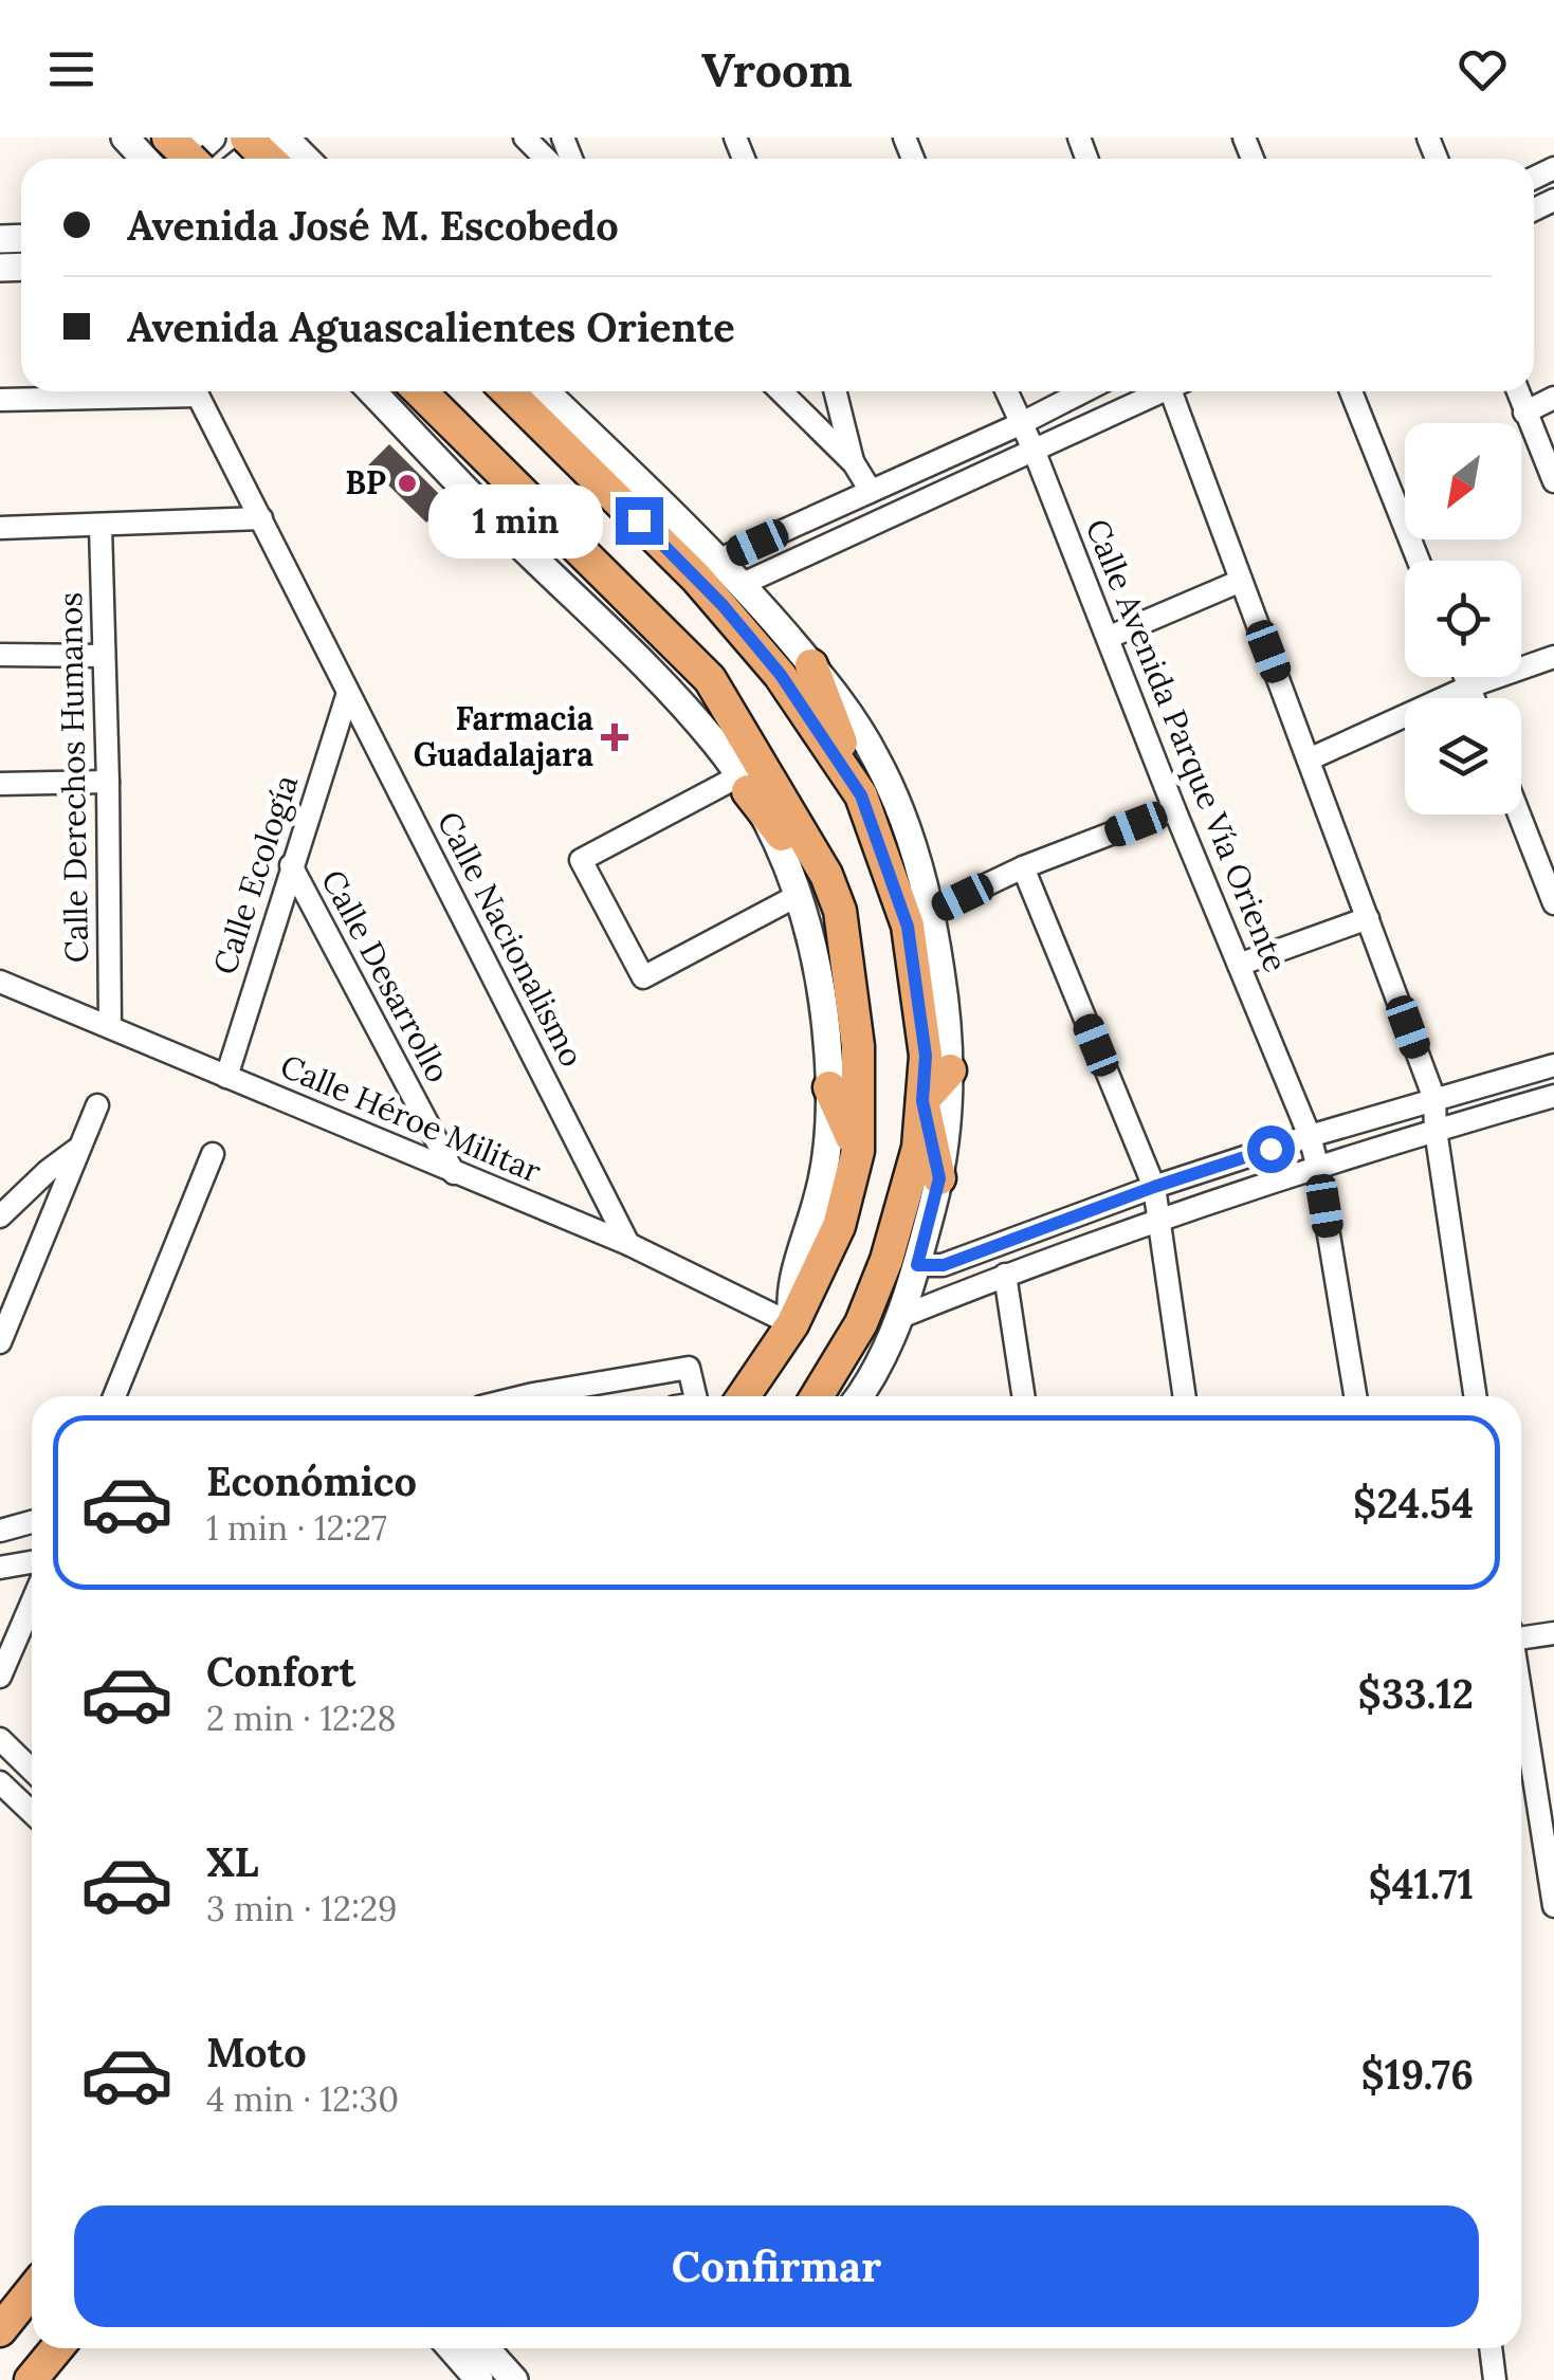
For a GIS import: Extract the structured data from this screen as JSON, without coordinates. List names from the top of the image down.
{
  "streets": {
    "street": [
      "Calle Avenida Parque Vía Oriente",
      "Calle Derechos Humanos",
      "Calle Ecología",
      "Calle Nacionalismo",
      "Calle Desarrollo",
      "Calle Héroe Militar"
    ]
  },
  "crossings": [
    ["Calle Derechos Humanos", "Calle Héroe Militar"],
    ["Calle Ecología", "Calle Nacionalismo"],
    ["Calle Ecología", "Calle Desarrollo"],
    ["Calle Ecología", "Calle Héroe Militar"],
    ["Calle Nacionalismo", "Calle Héroe Militar"],
    ["Calle Desarrollo", "Calle Héroe Militar"]
  ],
  "places": {
    "other": ["BP"],
    "health": ["Farmacia Guadalajara"]
  },
  "north": "bottom left",
  "page": {
    "header": "Vroom",
    "banner": ["Avenida José M. Escobedo", "Avenida Aguascalientes Oriente"],
    "bubble": "1 min",
    "list": [
      {
        "name": "Económico",
        "note": "1 min · 12:27",
        "value": "$24.54"
      },
      {
        "name": "Confort",
        "note": "2 min · 12:28",
        "value": "$33.12"
      },
      {
        "name": "XL",
        "note": "3 min · 12:29",
        "value": "$41.71"
      },
      {
        "name": "Moto",
        "note": "4 min · 12:30",
        "value": "$19.76"
      }
    ],
    "buttons": "Confirmar"
  }
}
